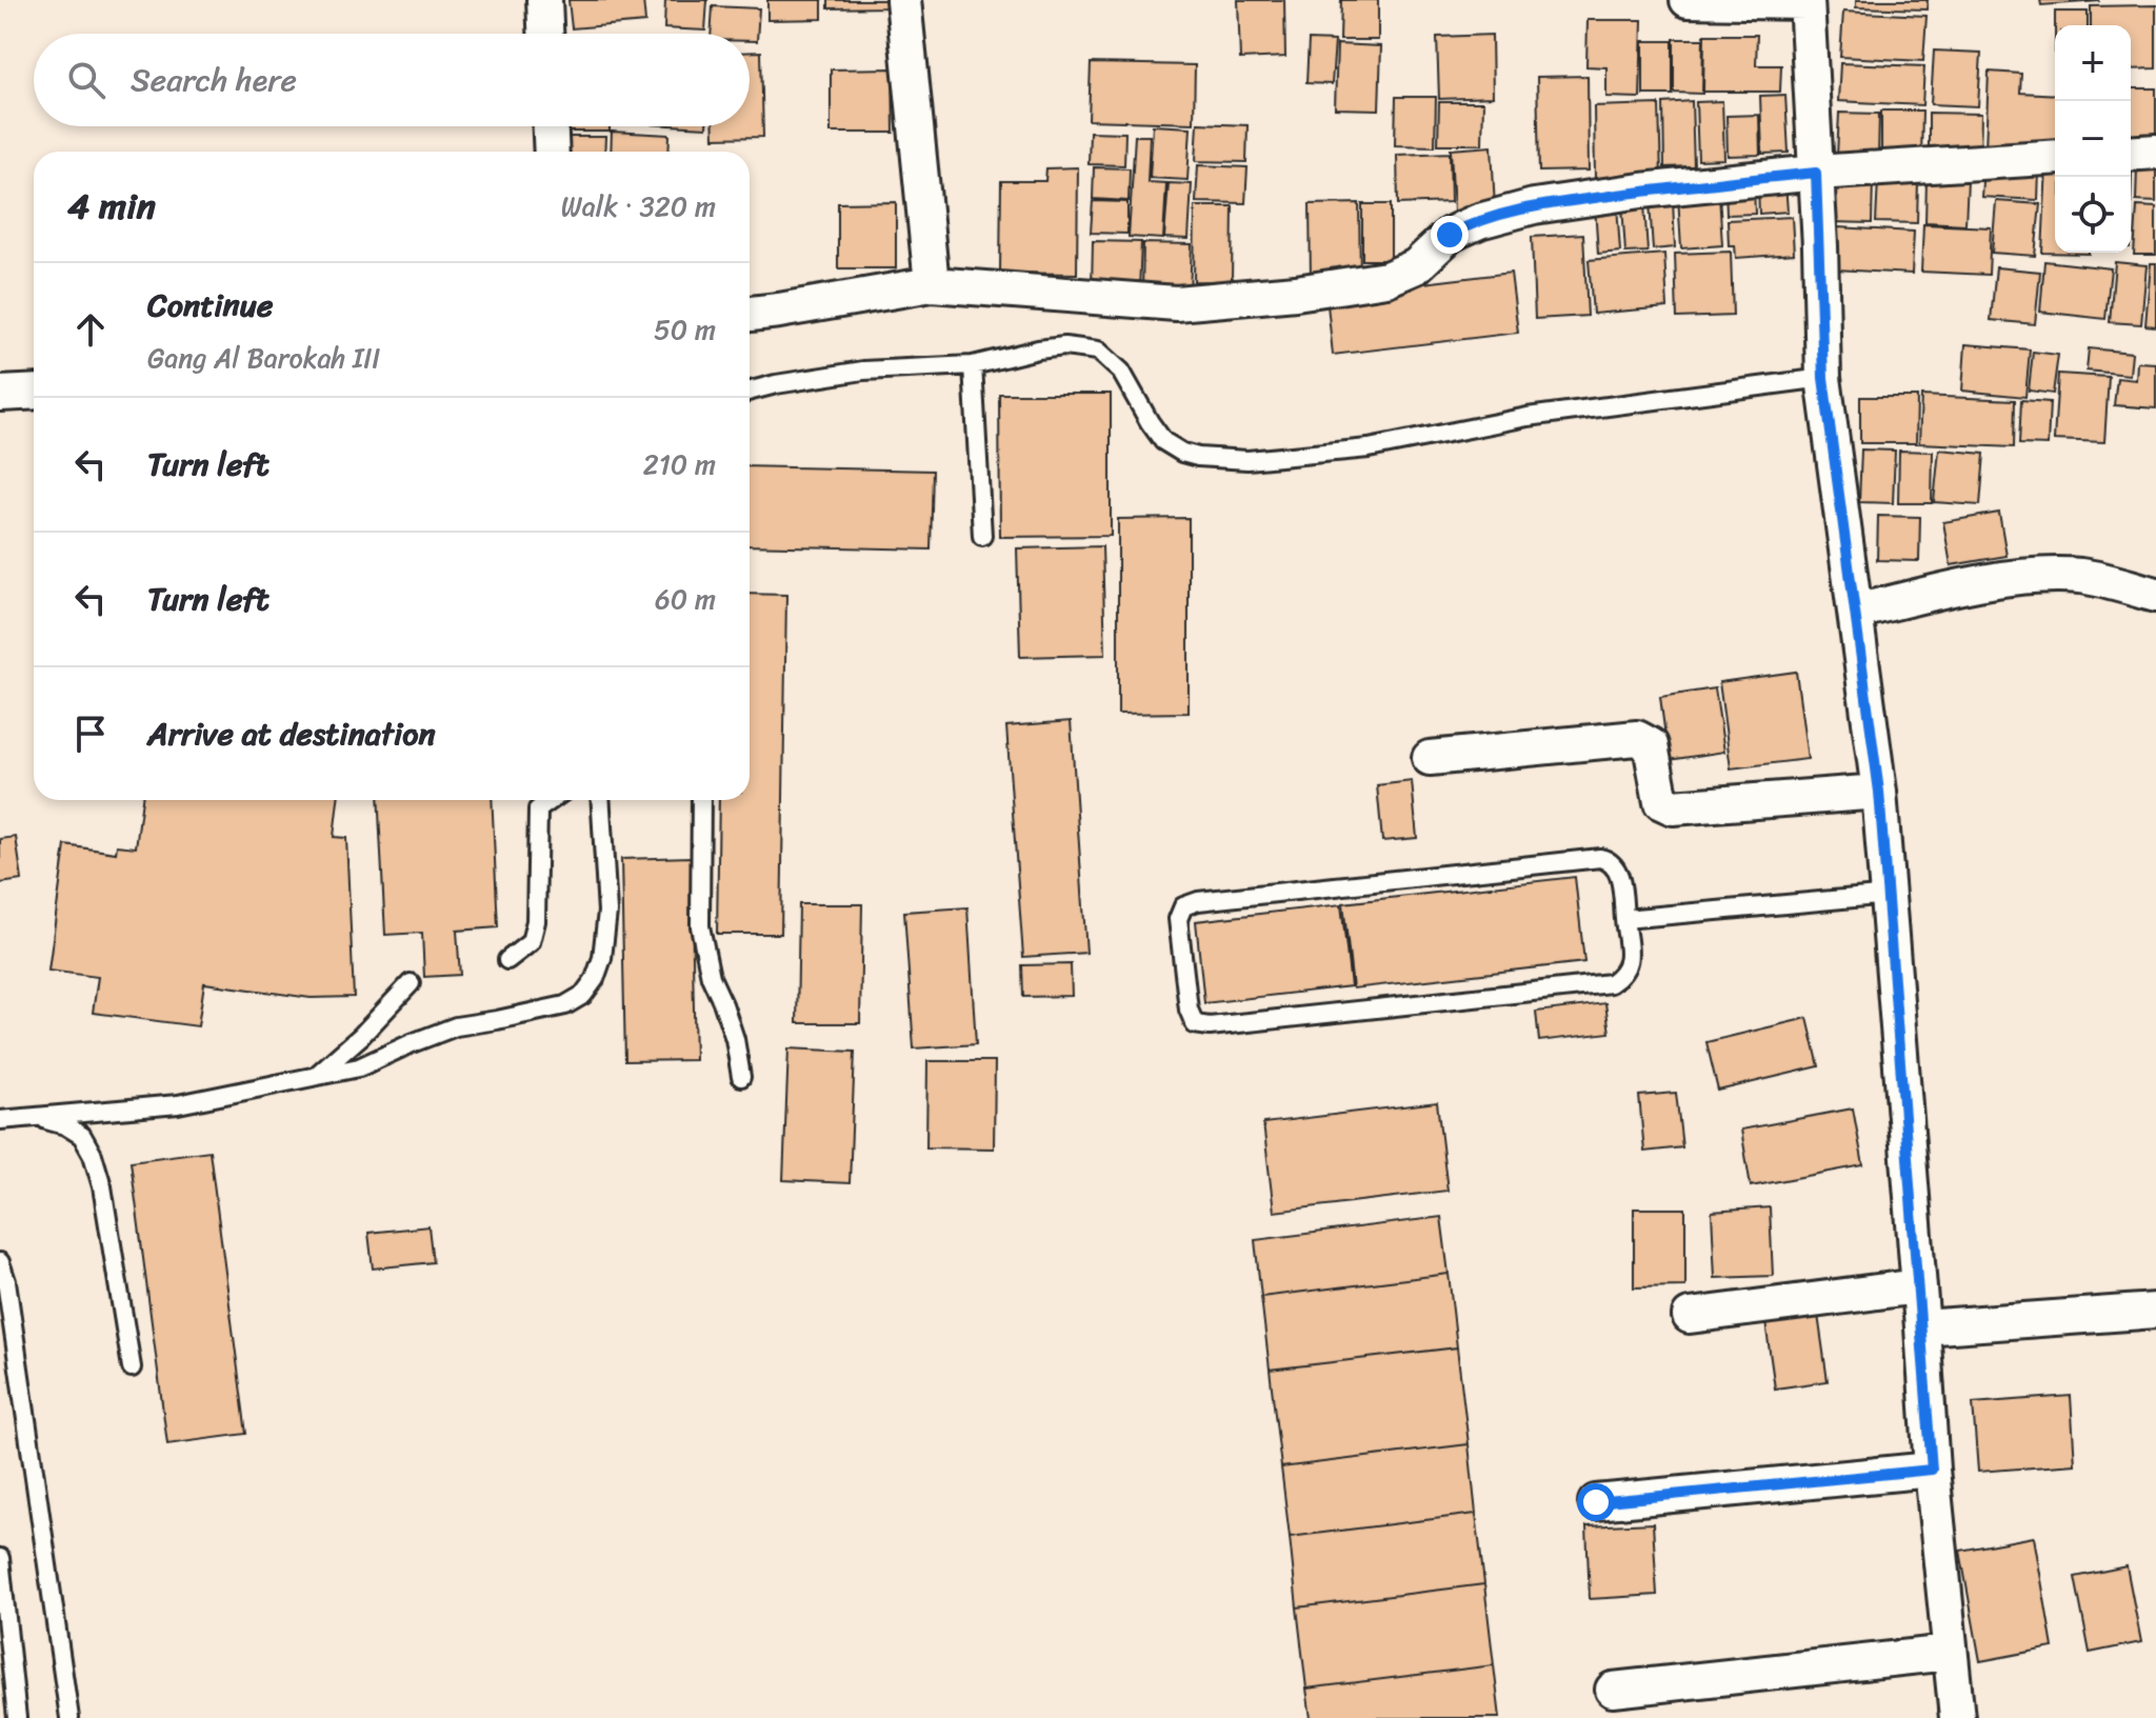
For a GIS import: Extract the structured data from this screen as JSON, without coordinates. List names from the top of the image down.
{
  "page": {
    "map_buttons": ["+", "−"],
    "search": "Search here",
    "heading": ["4 min", "Walk · 320 m"],
    "list": [
      ["Continue", "Gang Al Barokah III", "50 m"],
      ["Turn left", "210 m"],
      ["Turn left", "60 m"],
      "Arrive at destination"
    ]
  }
}
